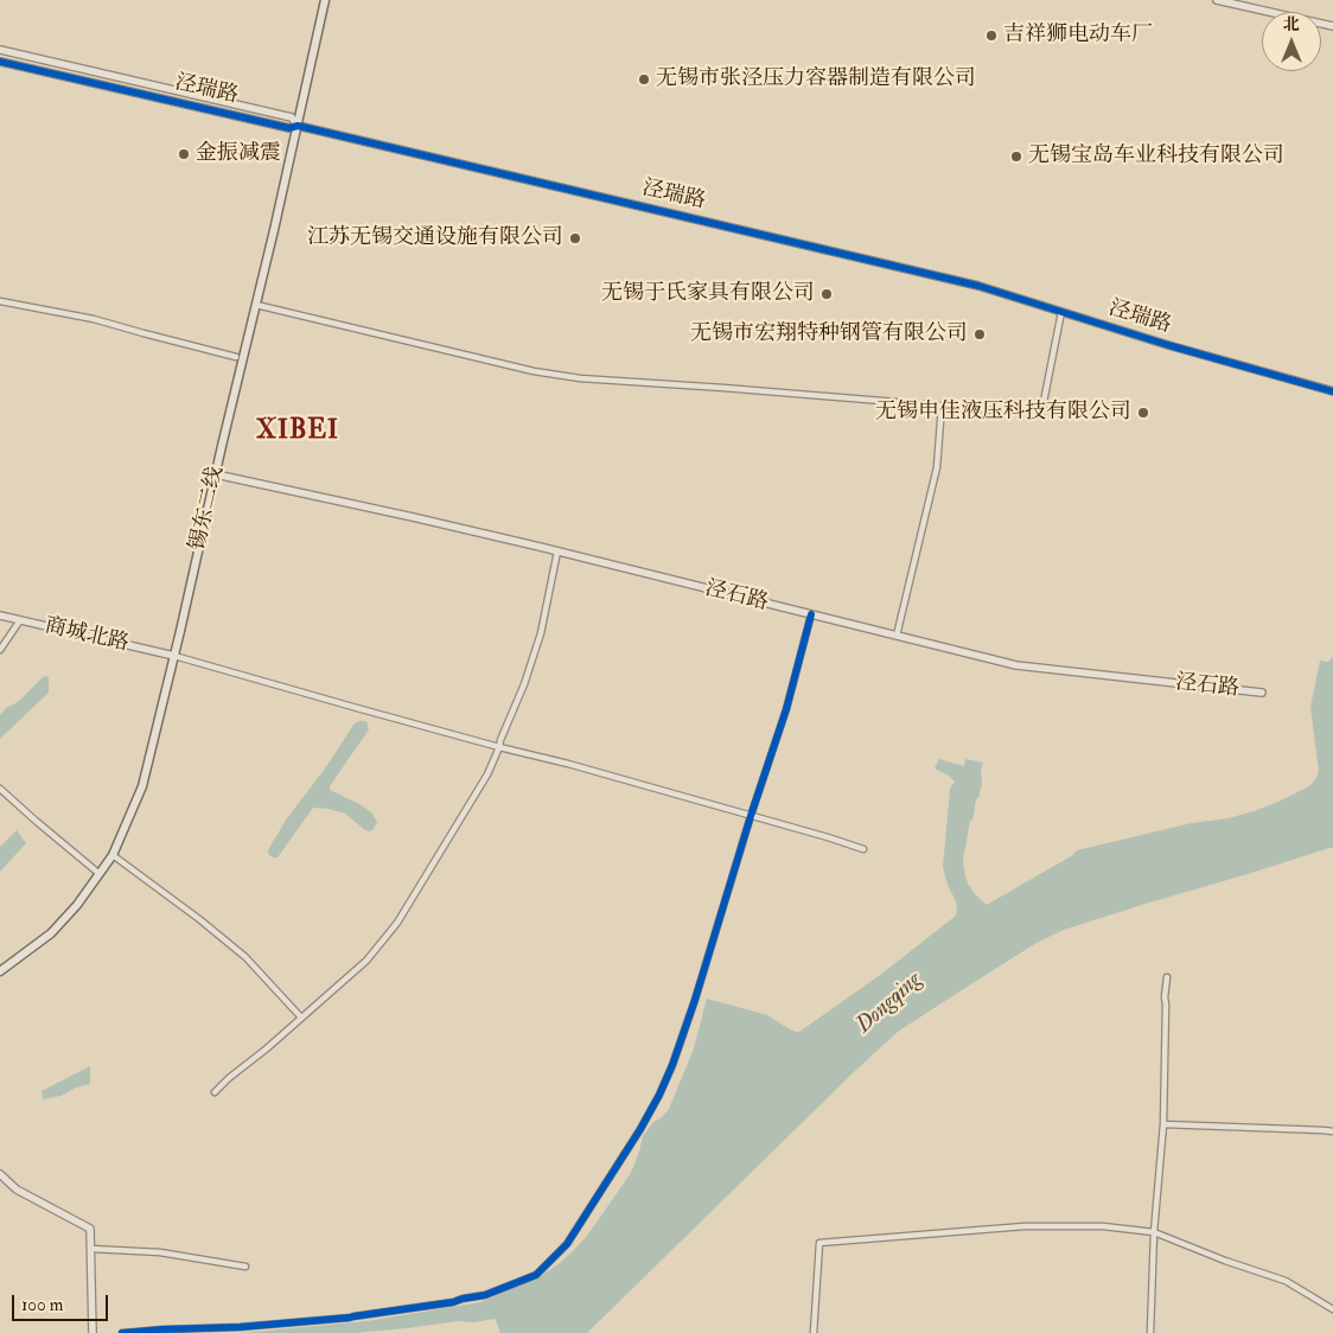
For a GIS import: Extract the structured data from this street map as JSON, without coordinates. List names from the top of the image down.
{
  "streets": {
    "main road": ["锡东二线"],
    "street": ["泾瑞路", "泾石路", "商城北路"]
  },
  "crossings": [
    ["泾瑞路", "锡东二线"],
    ["锡东二线", "泾石路"],
    ["锡东二线", "商城北路"]
  ],
  "districts": ["XIBEI"],
  "water": ["Dongqing"],
  "places": [
    "吉祥狮电动车厂",
    "无锡市张泾压力容器制造有限公司",
    "金振减震",
    "无锡宝岛车业科技有限公司",
    "江苏无锡交通设施有限公司",
    "无锡于氏家具有限公司",
    "无锡市宏翔特种钢管有限公司",
    "无锡申佳液压科技有限公司"
  ],
  "scale_bar": "100 m",
  "north": "top"
}
